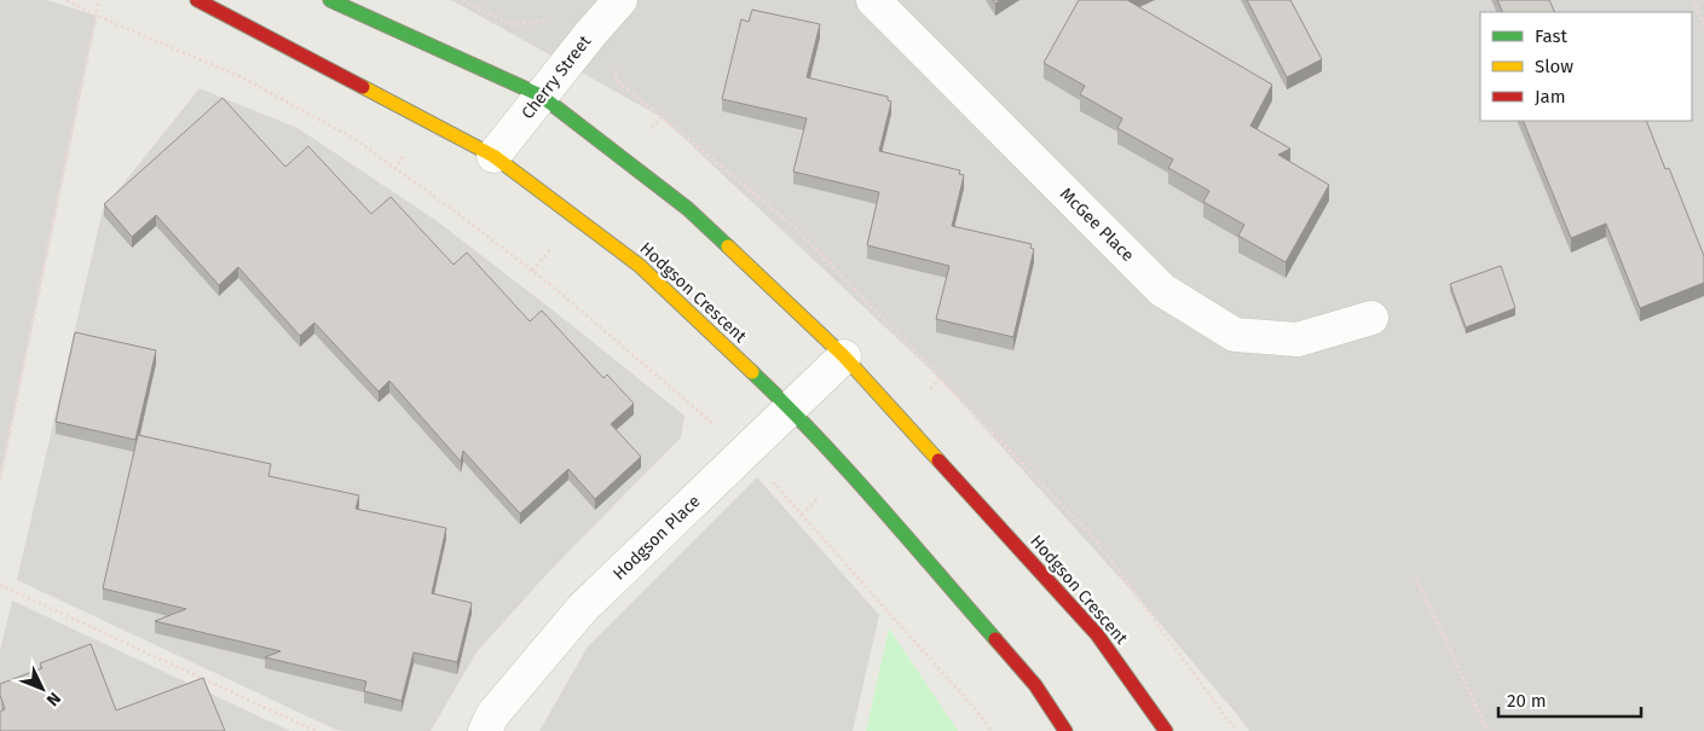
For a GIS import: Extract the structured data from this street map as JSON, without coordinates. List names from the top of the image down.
{
  "streets": {
    "street": [
      "Cherry Street",
      "McGee Place",
      "Hodgson Crescent",
      "Hodgson Place"
    ]
  },
  "crossings": [
    ["Cherry Street", "Hodgson Crescent"],
    ["Hodgson Crescent", "Hodgson Place"]
  ],
  "legend": ["Fast", "Slow", "Jam"],
  "scale_bar": "20 m",
  "north": "bottom right"
}
